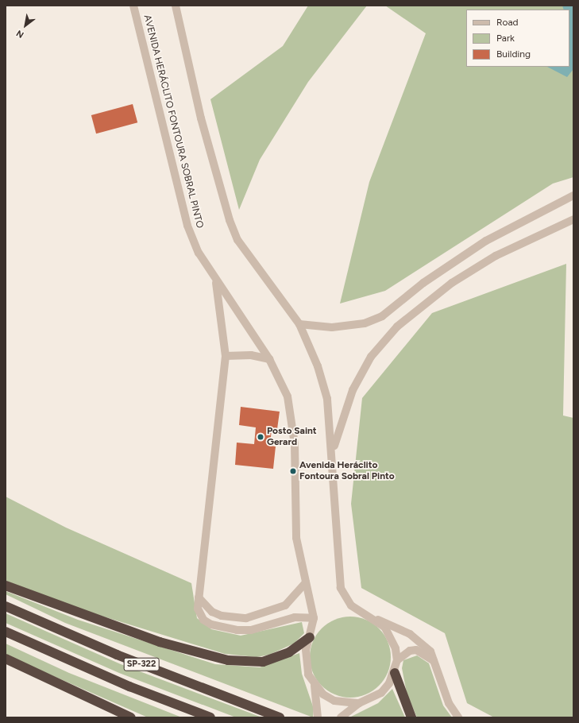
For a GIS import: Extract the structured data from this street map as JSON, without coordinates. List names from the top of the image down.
{
  "streets": {
    "highway": ["SP-322"],
    "street": ["AVENIDA HERÁCLITO FONTOURA SOBRAL PINTO"]
  },
  "places": ["Posto Saint Gerard", "Avenida Heráclito Fontoura Sobral Pinto"],
  "legend": ["Road", "Park", "Building"],
  "north": "bottom left"
}
